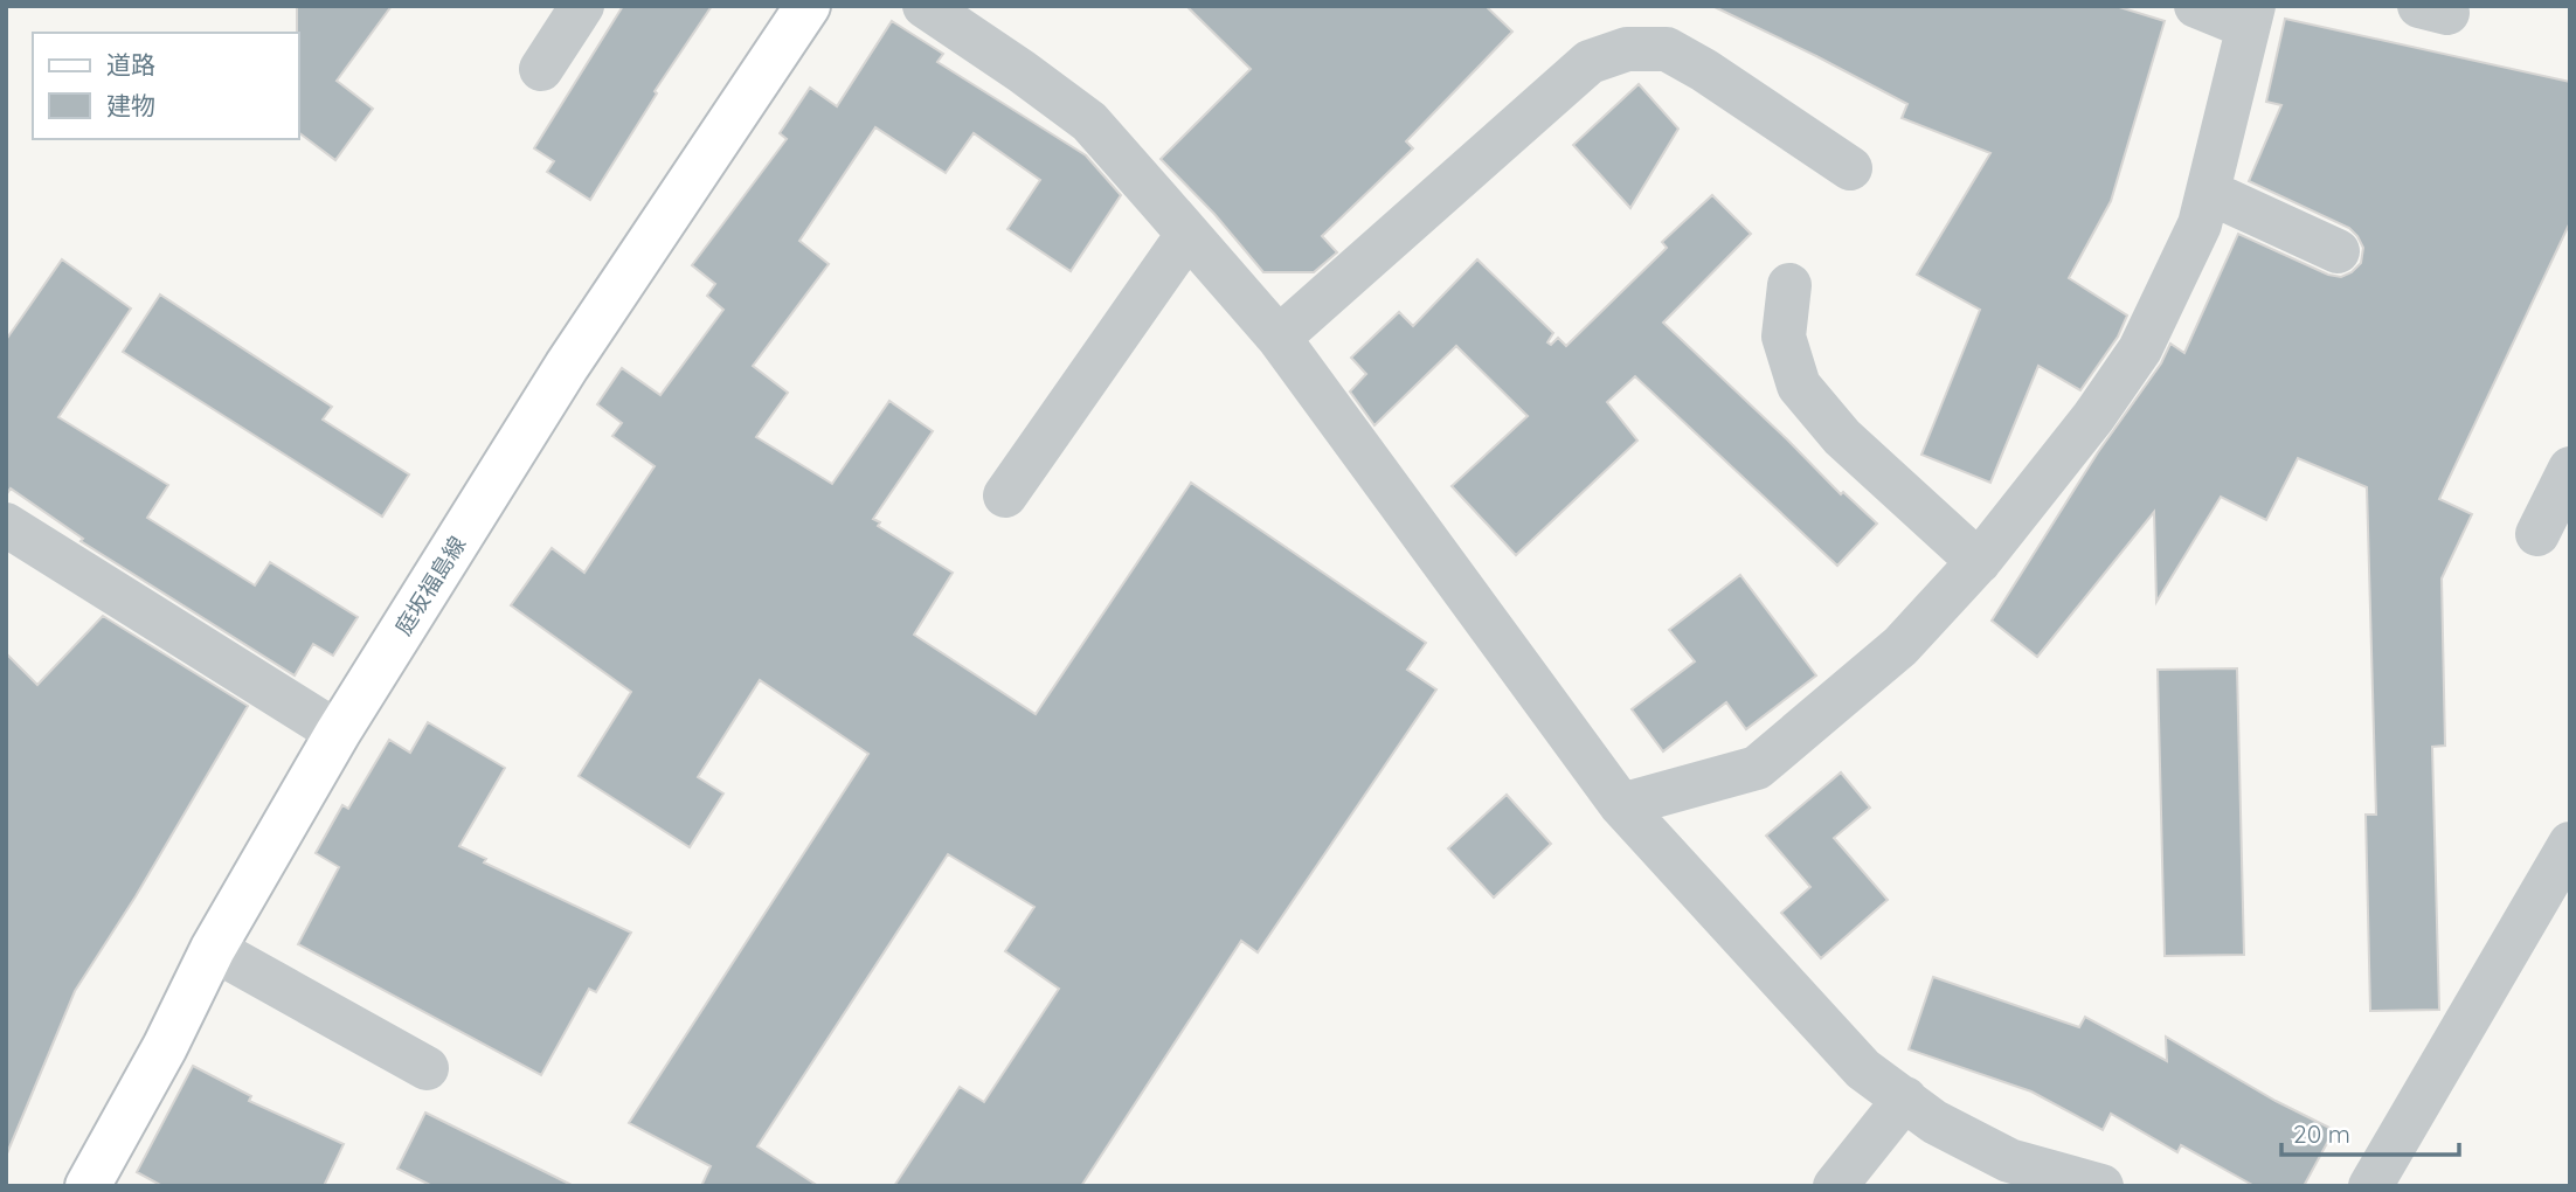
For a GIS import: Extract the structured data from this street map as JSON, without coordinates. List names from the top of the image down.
{
  "streets": {
    "main road": ["庭坂福島線"]
  },
  "legend": ["道路", "建物"],
  "scale_bar": "20 m"
}
